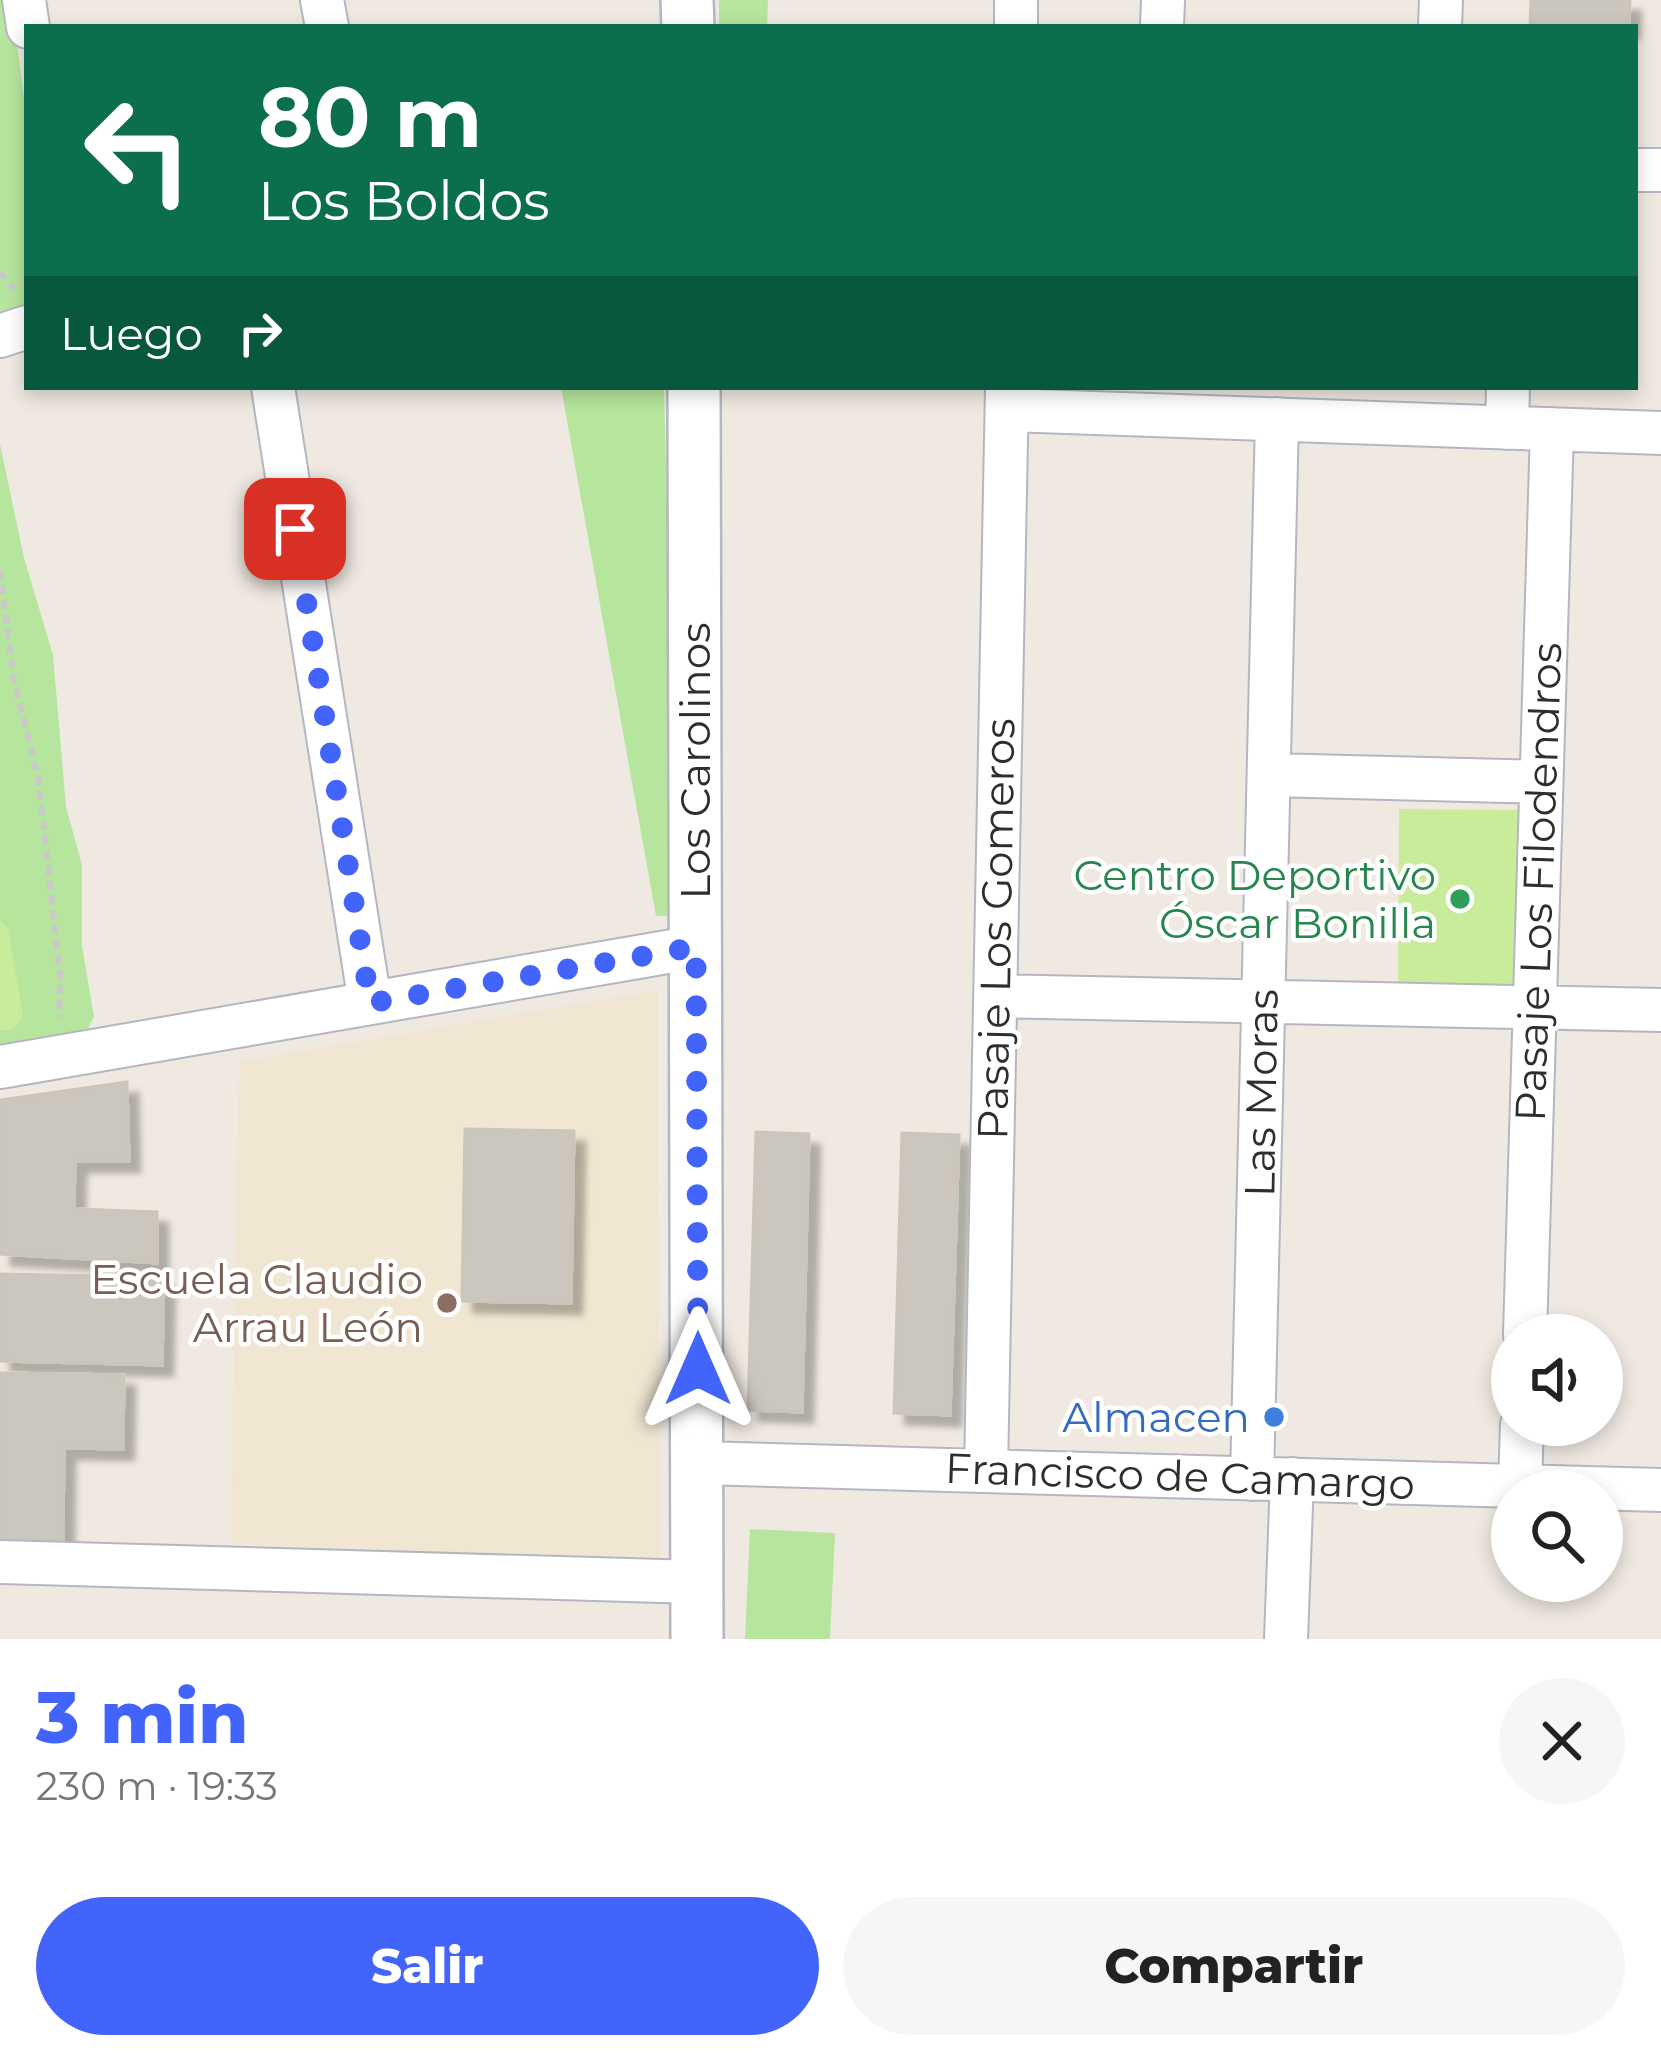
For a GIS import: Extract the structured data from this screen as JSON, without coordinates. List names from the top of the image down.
{
  "streets": {
    "street": [
      "Los Carolinos",
      "Pasaje Los Filodendros",
      "Pasaje Los Gomeros",
      "Las Moras",
      "Francisco de Camargo"
    ]
  },
  "crossings": [
    ["Los Carolinos", "Francisco de Camargo"],
    ["Pasaje Los Gomeros", "Francisco de Camargo"],
    ["Las Moras", "Francisco de Camargo"]
  ],
  "places": ["Centro Deportivo Óscar Bonilla", "Escuela Claudio Arrau León", "Almacen"],
  "page": {
    "turn": ["80 m", "Los Boldos"],
    "then": "Luego",
    "heading": ["3 min", "230 m · 19:33"],
    "buttons": ["Salir", "Compartir"]
  }
}
